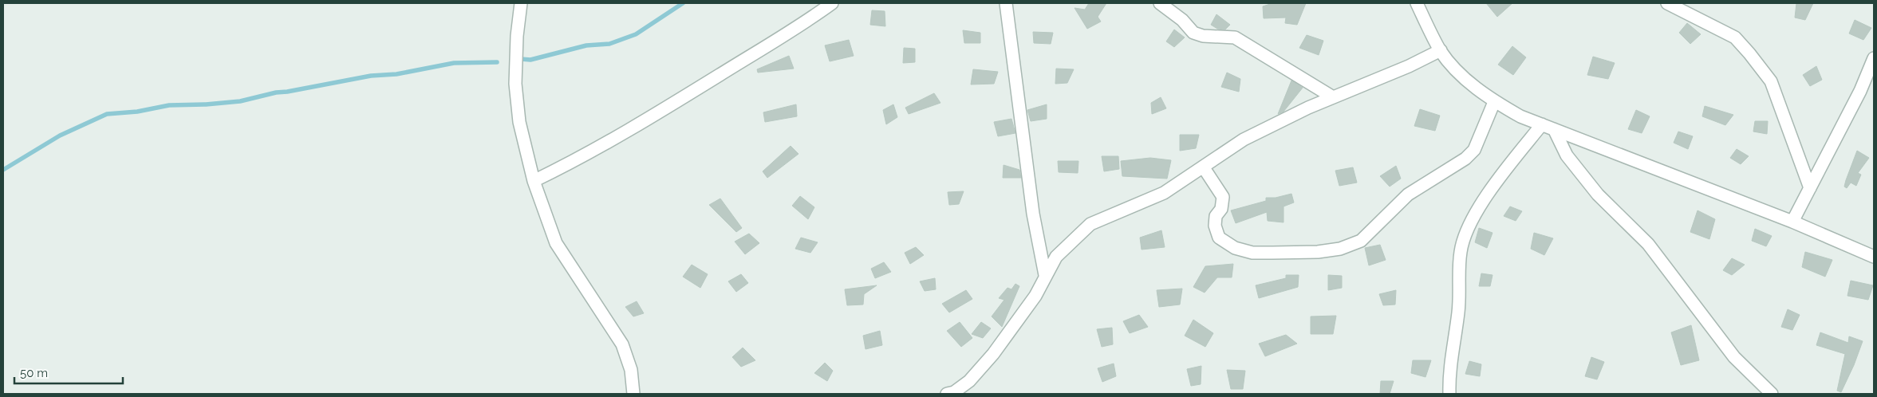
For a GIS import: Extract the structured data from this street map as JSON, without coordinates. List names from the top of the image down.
{
  "scale_bar": "50 m"
}
